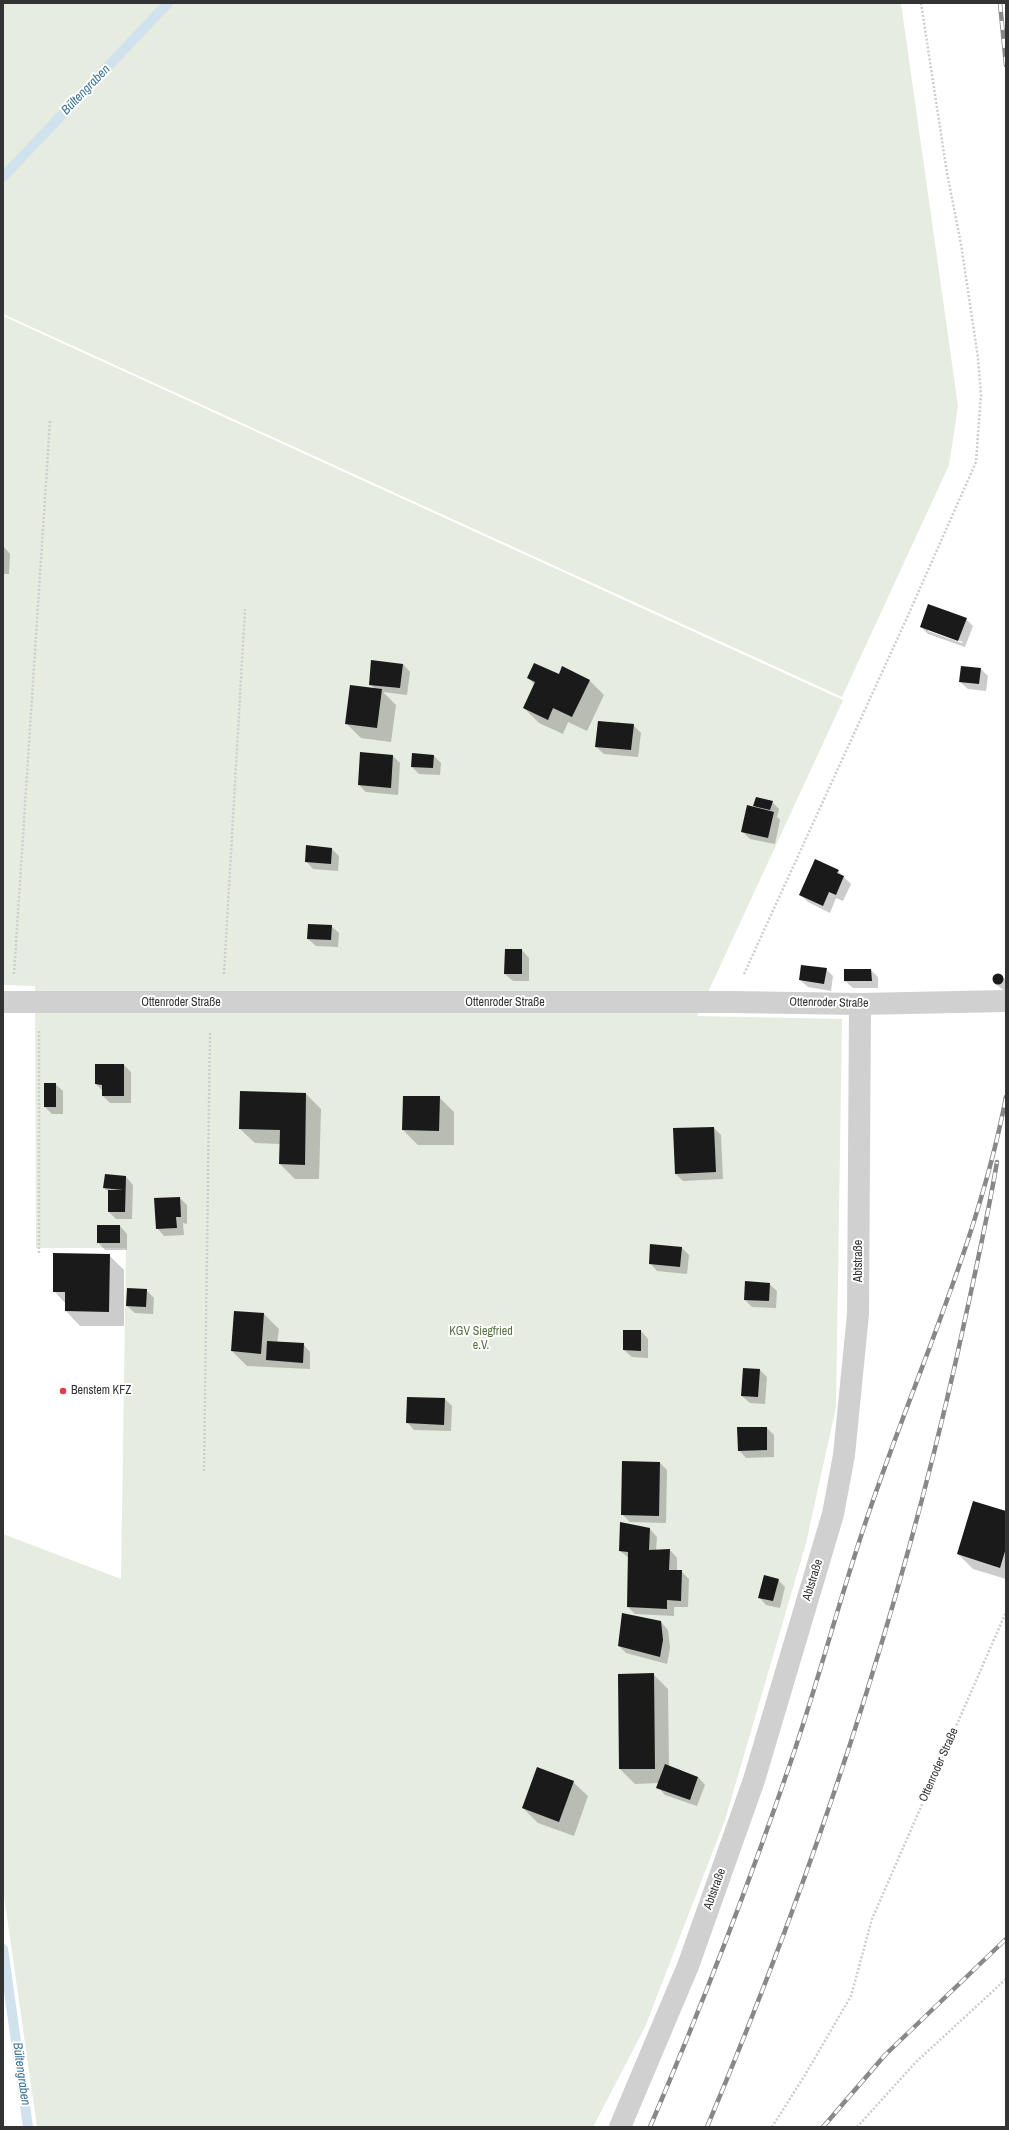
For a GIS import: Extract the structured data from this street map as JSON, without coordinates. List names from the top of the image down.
{
  "streets": {
    "street": ["Ottenroder Straße", "Abtstraße"]
  },
  "crossings": [
    ["Ottenroder Straße", "Abtstraße"]
  ],
  "water": ["Bültengraben"],
  "parks": ["KGV Siegfried e.V."],
  "places": ["Benstem KFZ"]
}
